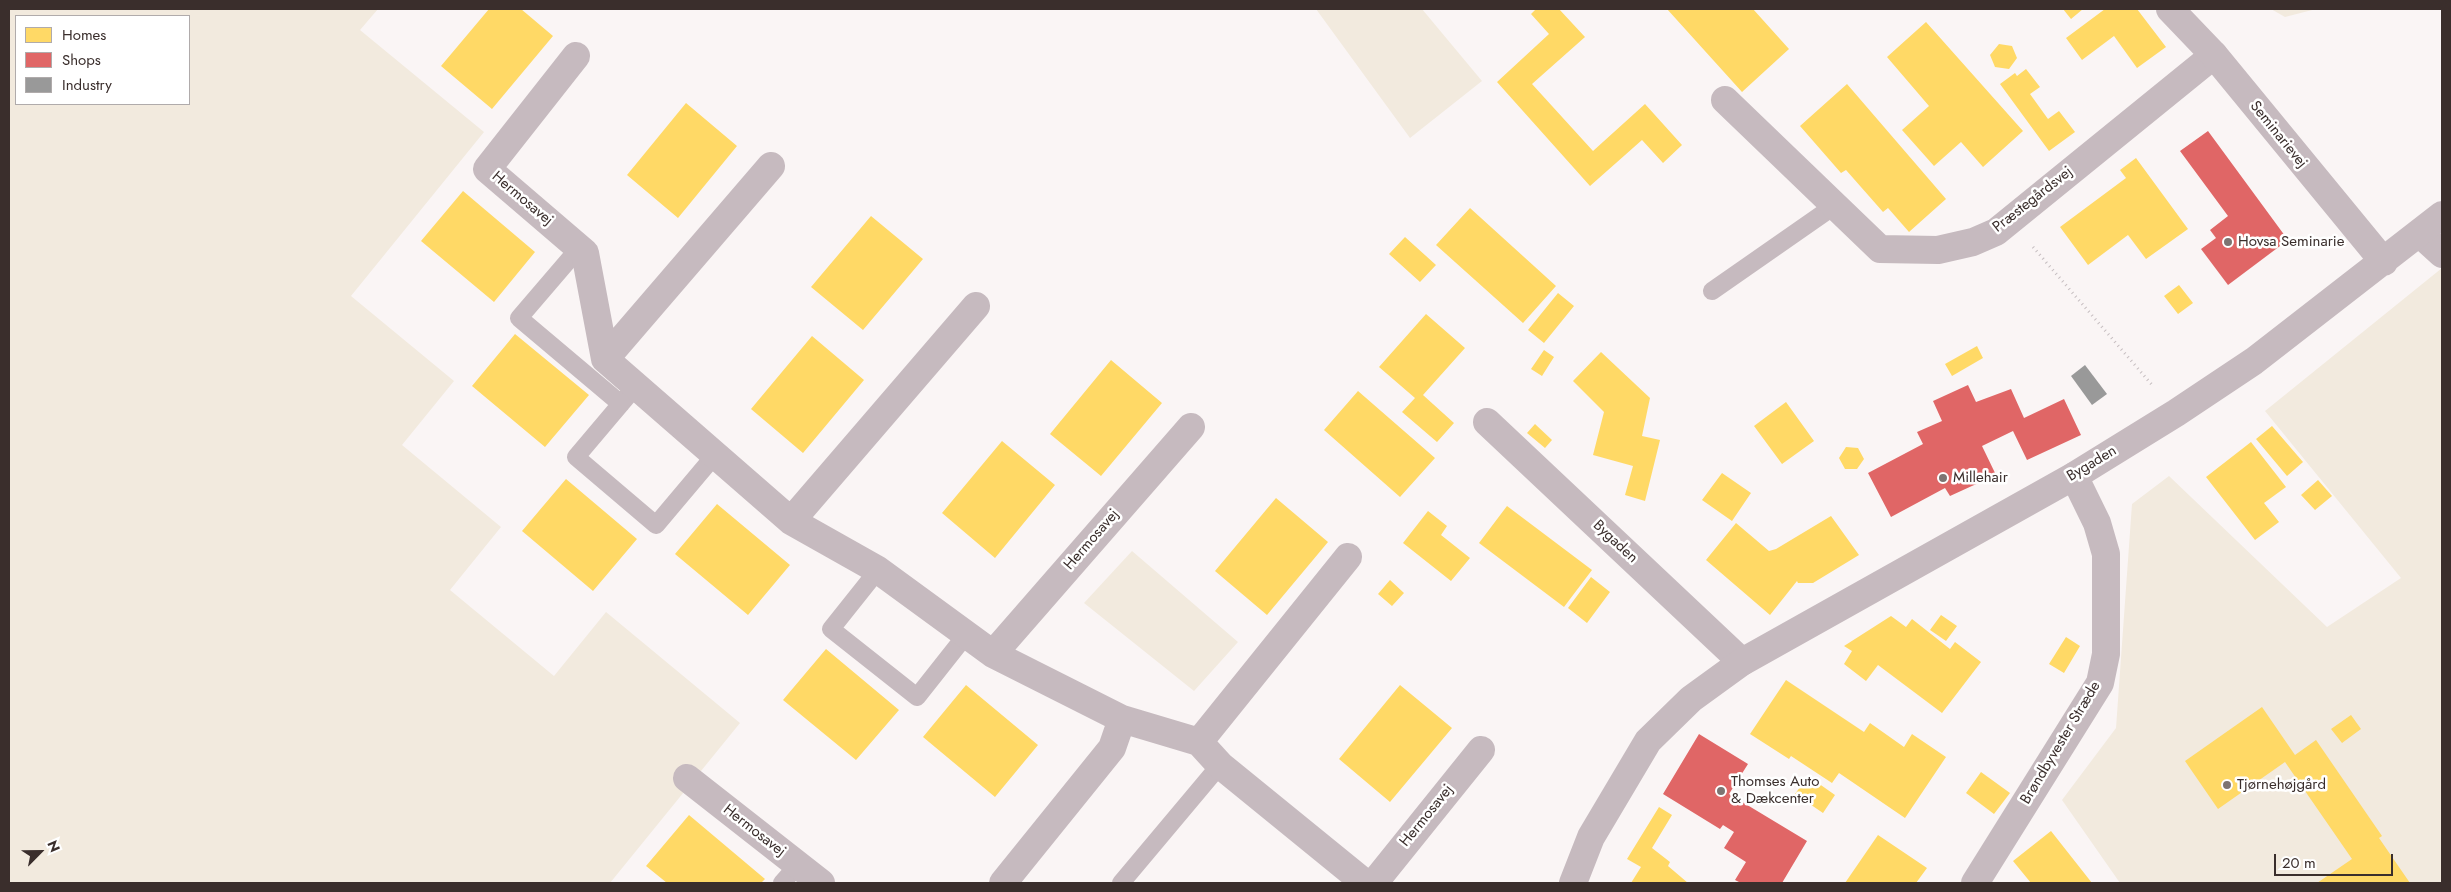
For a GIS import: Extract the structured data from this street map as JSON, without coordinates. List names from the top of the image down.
{
  "streets": {
    "street": [
      "Seminarievej",
      "Hermosavej",
      "Præstegårdsvej",
      "Bygaden",
      "Brøndbyvester Stræde"
    ]
  },
  "crossings": [
    ["Seminarievej", "Præstegårdsvej"],
    ["Seminarievej", "Bygaden"],
    ["Bygaden", "Brøndbyvester Stræde"]
  ],
  "places": [
    "Hovsa Seminarie",
    "Millehair",
    "Tjørnehøjgård",
    "Thomses Auto & Dækcenter"
  ],
  "legend": ["Homes", "Shops", "Industry"],
  "scale_bar": "20 m",
  "north": "top right"
}
